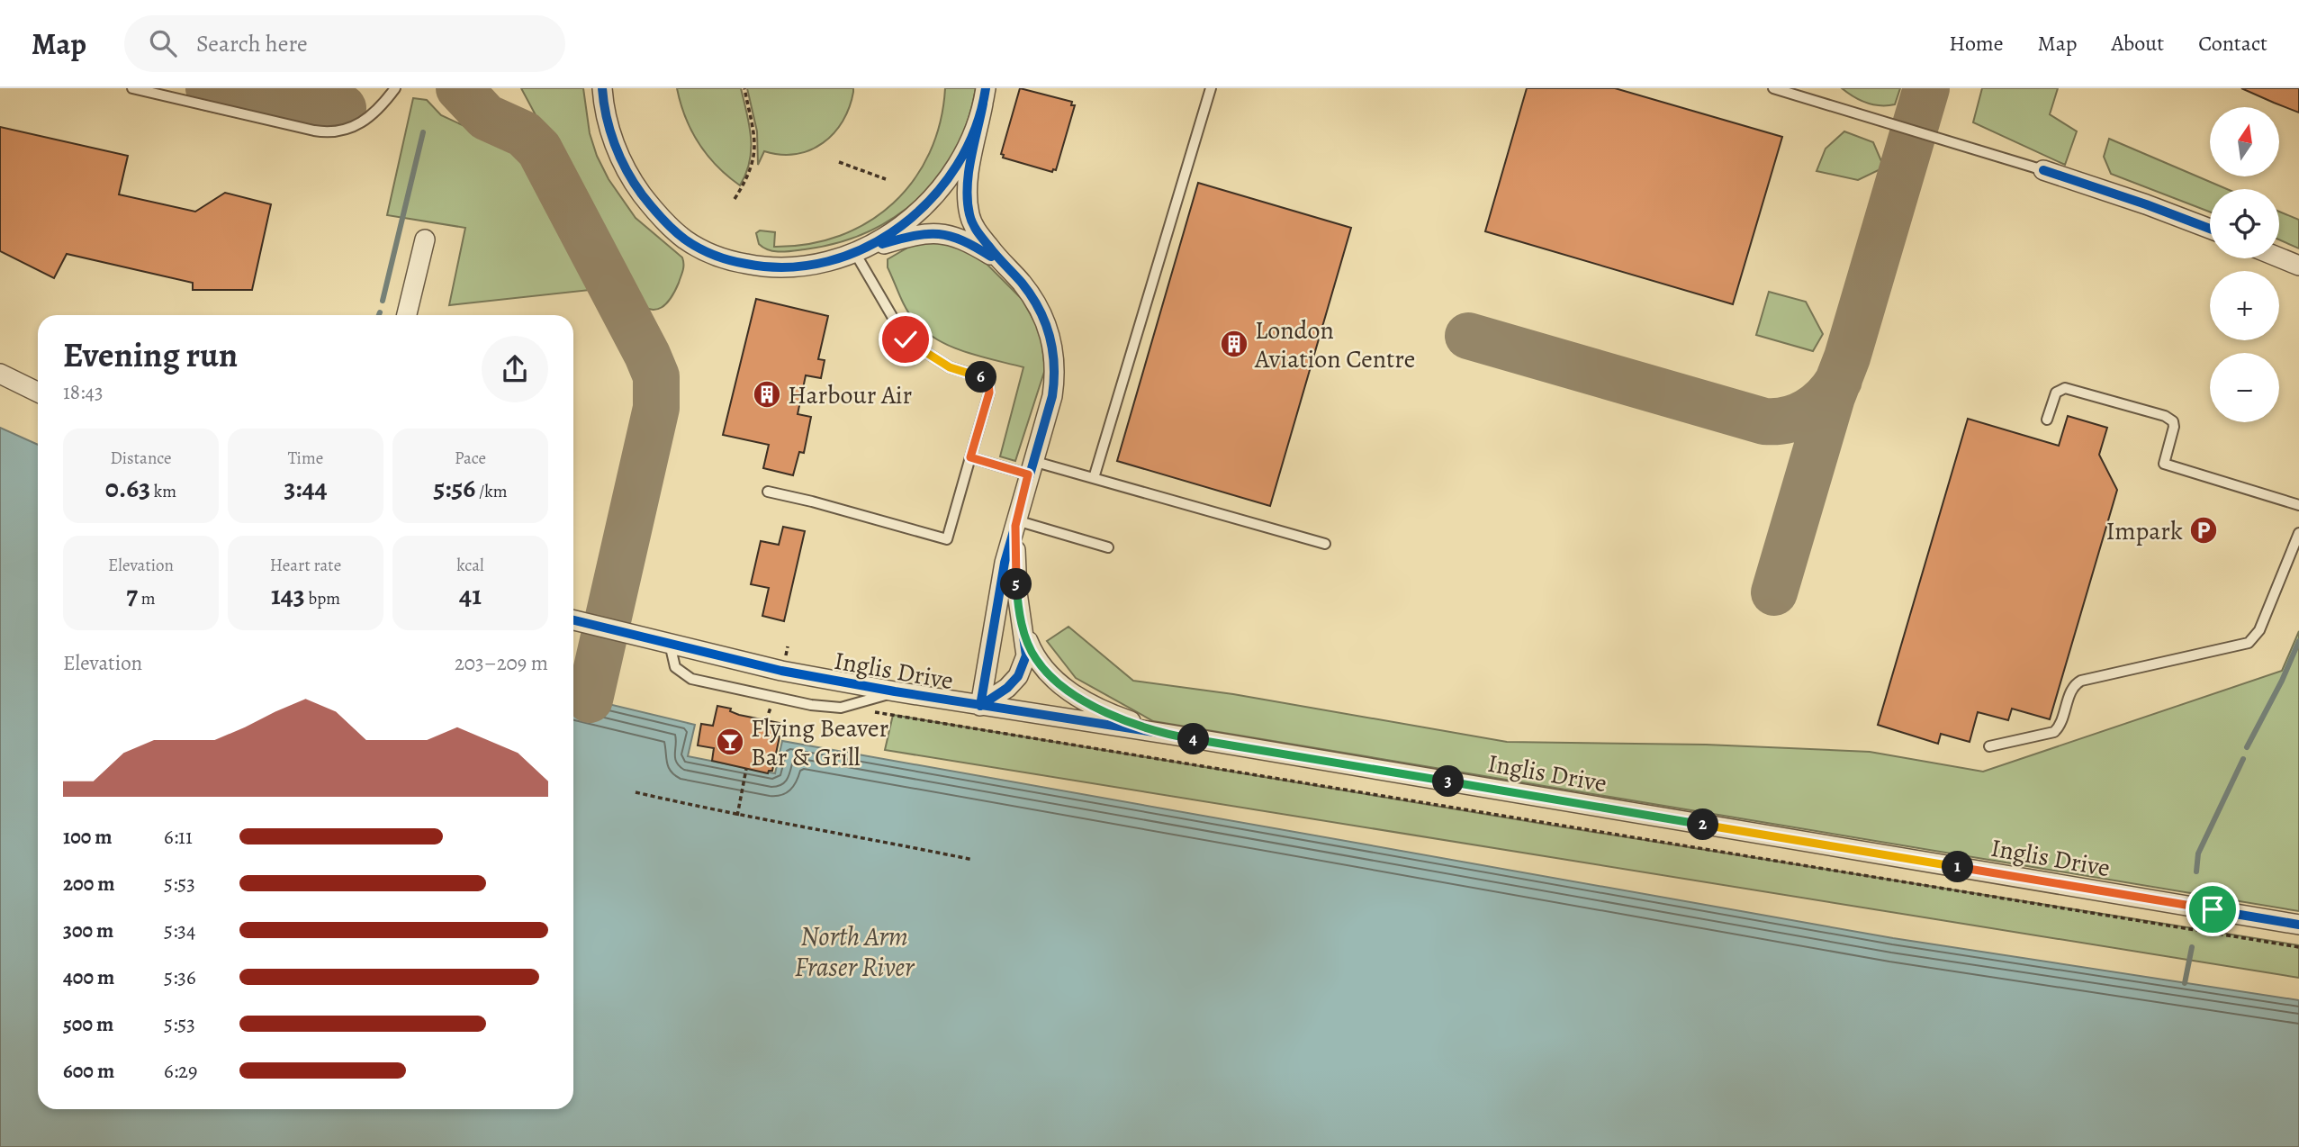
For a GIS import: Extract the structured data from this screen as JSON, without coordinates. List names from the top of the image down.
{
  "streets": {
    "street": ["Inglis Drive"]
  },
  "water": ["North Arm Fraser River"],
  "places": {
    "building": ["London Aviation Centre", "Harbour Air"],
    "parking": ["Impark"],
    "bar": ["Flying Beaver Bar & Grill"]
  },
  "north": "top",
  "page": {
    "header": "Map",
    "search": "Search here",
    "nav": [
      "Home",
      "Map",
      "About",
      "Contact"
    ],
    "map_buttons": ["+", "−"],
    "heading": ["Evening run", "18:43"],
    "pins": [
      "6",
      "5",
      "4",
      "3",
      "2",
      "1"
    ],
    "stats": [
      ["Distance", "0.63 km"],
      ["Time", "3:44"],
      ["Pace", "5:56 /km"],
      ["Elevation", "7 m"],
      ["Heart rate", "143 bpm"],
      ["kcal", "41"]
    ],
    "chart": ["Elevation", "203–209 m"],
    "list": [
      {
        "name": "100 m",
        "note": "6:11"
      },
      {
        "name": "200 m",
        "note": "5:53"
      },
      {
        "name": "300 m",
        "note": "5:34"
      },
      {
        "name": "400 m",
        "note": "5:36"
      },
      {
        "name": "500 m",
        "note": "5:53"
      },
      {
        "name": "600 m",
        "note": "6:29"
      }
    ]
  }
}
